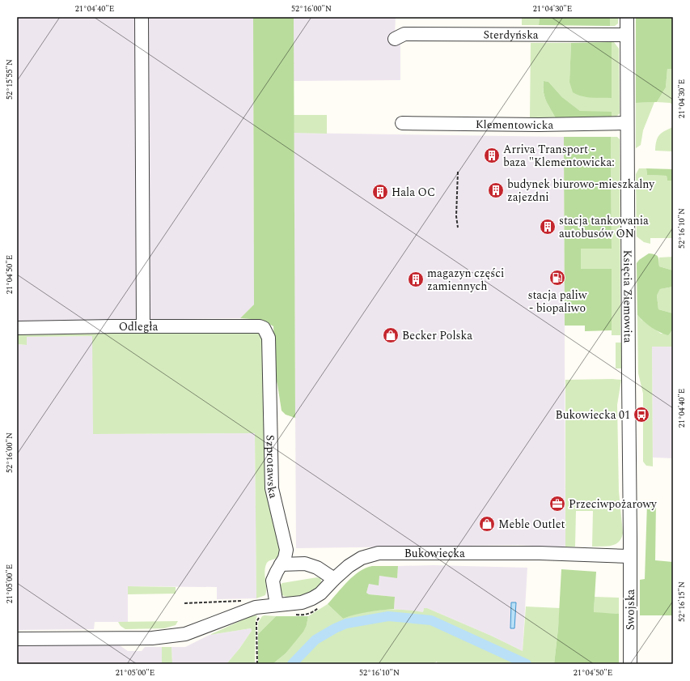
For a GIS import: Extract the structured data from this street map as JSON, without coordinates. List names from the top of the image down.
{
  "streets": {
    "street": [
      "Sterdyńska",
      "Klementowicka",
      "Księcia Ziemowita",
      "Odległa",
      "Szprotawska",
      "Bukowiecka",
      "Swojska"
    ]
  },
  "crossings": [
    ["Sterdyńska", "Księcia Ziemowita"],
    ["Klementowicka", "Księcia Ziemowita"],
    ["Księcia Ziemowita", "Bukowiecka"],
    ["Księcia Ziemowita", "Swojska"],
    ["Odległa", "Szprotawska"],
    ["Szprotawska", "Bukowiecka"],
    ["Bukowiecka", "Swojska"]
  ],
  "places": {
    "building": [
      "Arriva Transport - baza \"Klementowicka:",
      "budynek biurowo-mieszkalny zajezdni",
      "Hala OC",
      "stacja tankowania autobusów ON",
      "magazyn części zamiennych"
    ],
    "fuel station": ["stacja paliw - biopaliwo"],
    "shop": ["Becker Polska", "Meble Outlet"],
    "bus stop": ["Bukowiecka 01"],
    "office": ["Przeciwpożarowy"]
  },
  "coordinates": [
    "21°04'40\"E",
    "52°16'00\"N",
    "21°04'30\"E",
    "52°15'55\"N",
    "52°16'10\"N",
    "21°04'50\"E",
    "21°05'00\"E",
    "52°16'15\"N"
  ]
}
